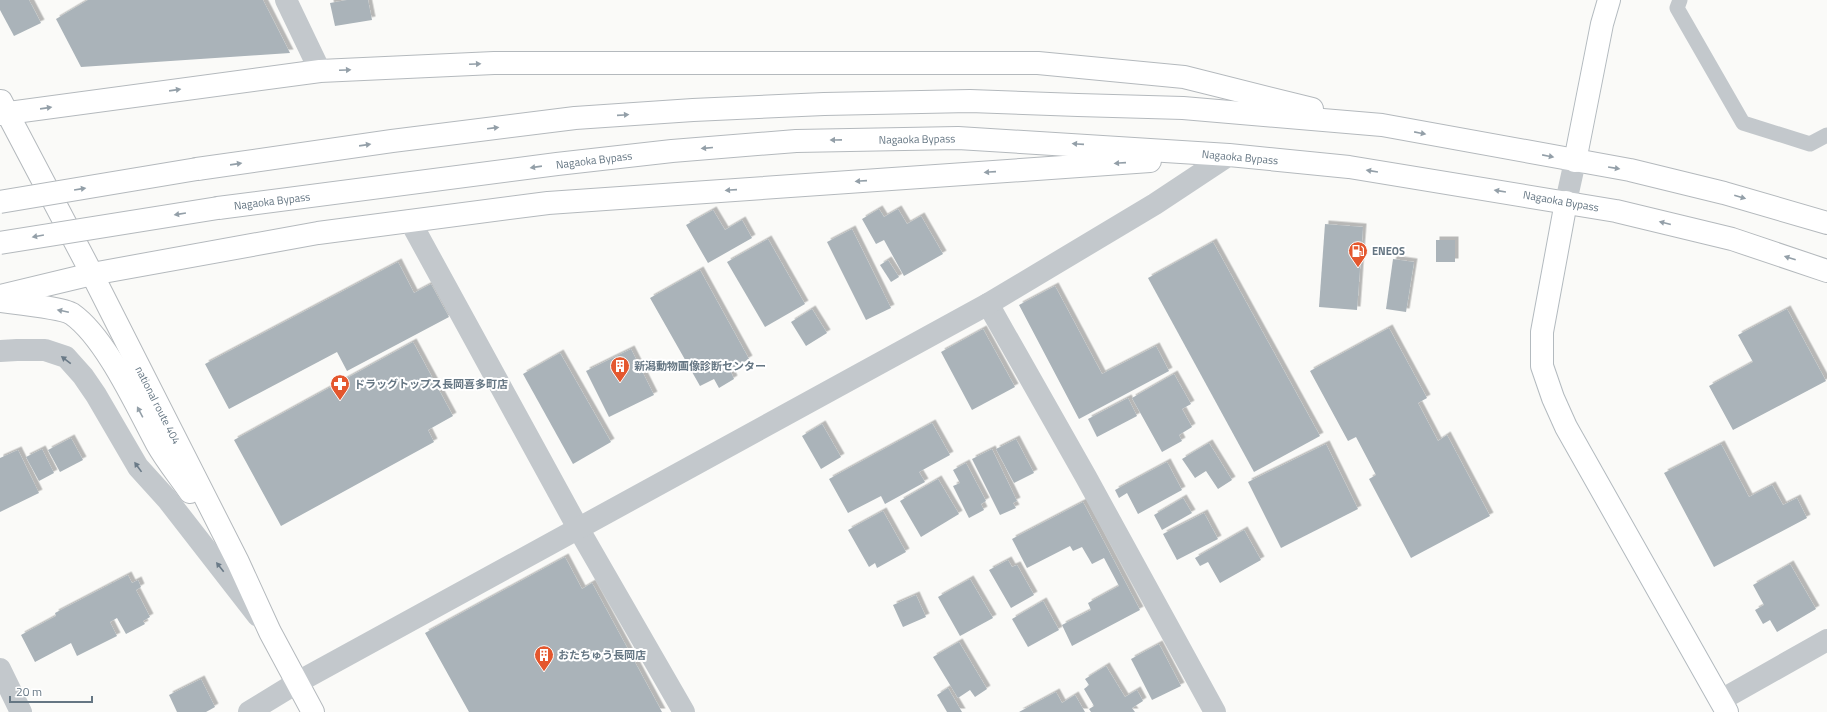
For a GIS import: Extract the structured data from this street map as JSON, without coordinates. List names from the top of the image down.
{
  "streets": {
    "main road": ["Nagaoka Bypass", "national route 404"]
  },
  "places": {
    "fuel station": ["ENEOS"],
    "building": ["新潟動物画像診断センター", "おたちゅう長岡店"],
    "pharmacy": ["ドラッグトップス長岡喜多町店"]
  },
  "scale_bar": "20 m"
}
